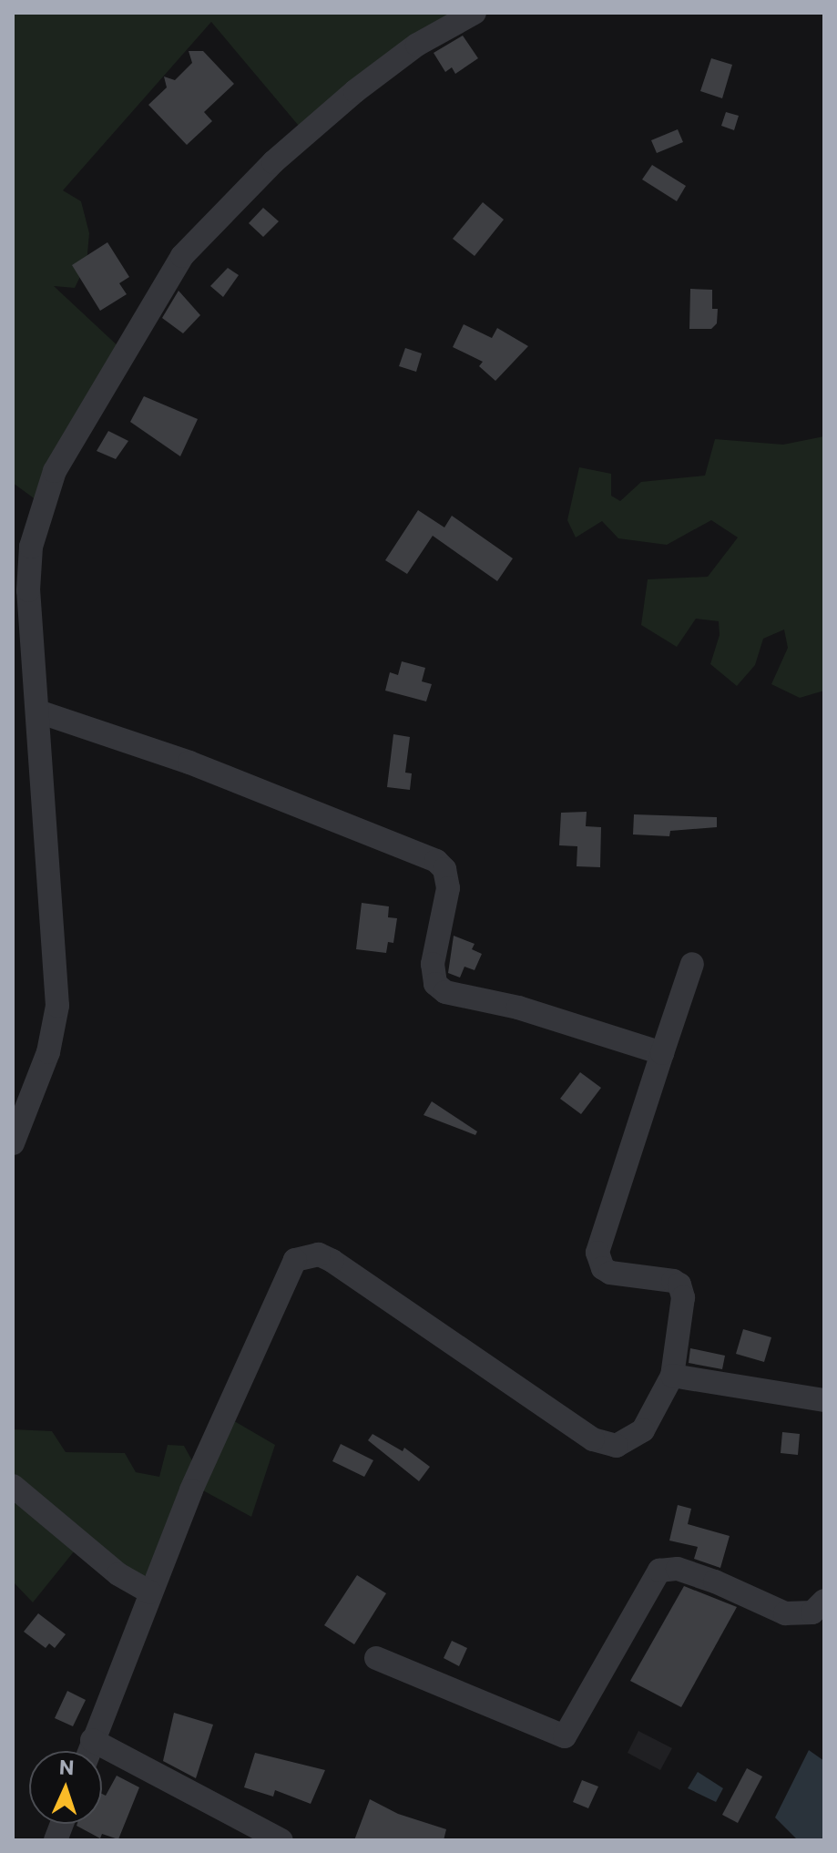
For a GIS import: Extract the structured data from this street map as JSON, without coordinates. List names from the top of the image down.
{
  "north": "top"
}
